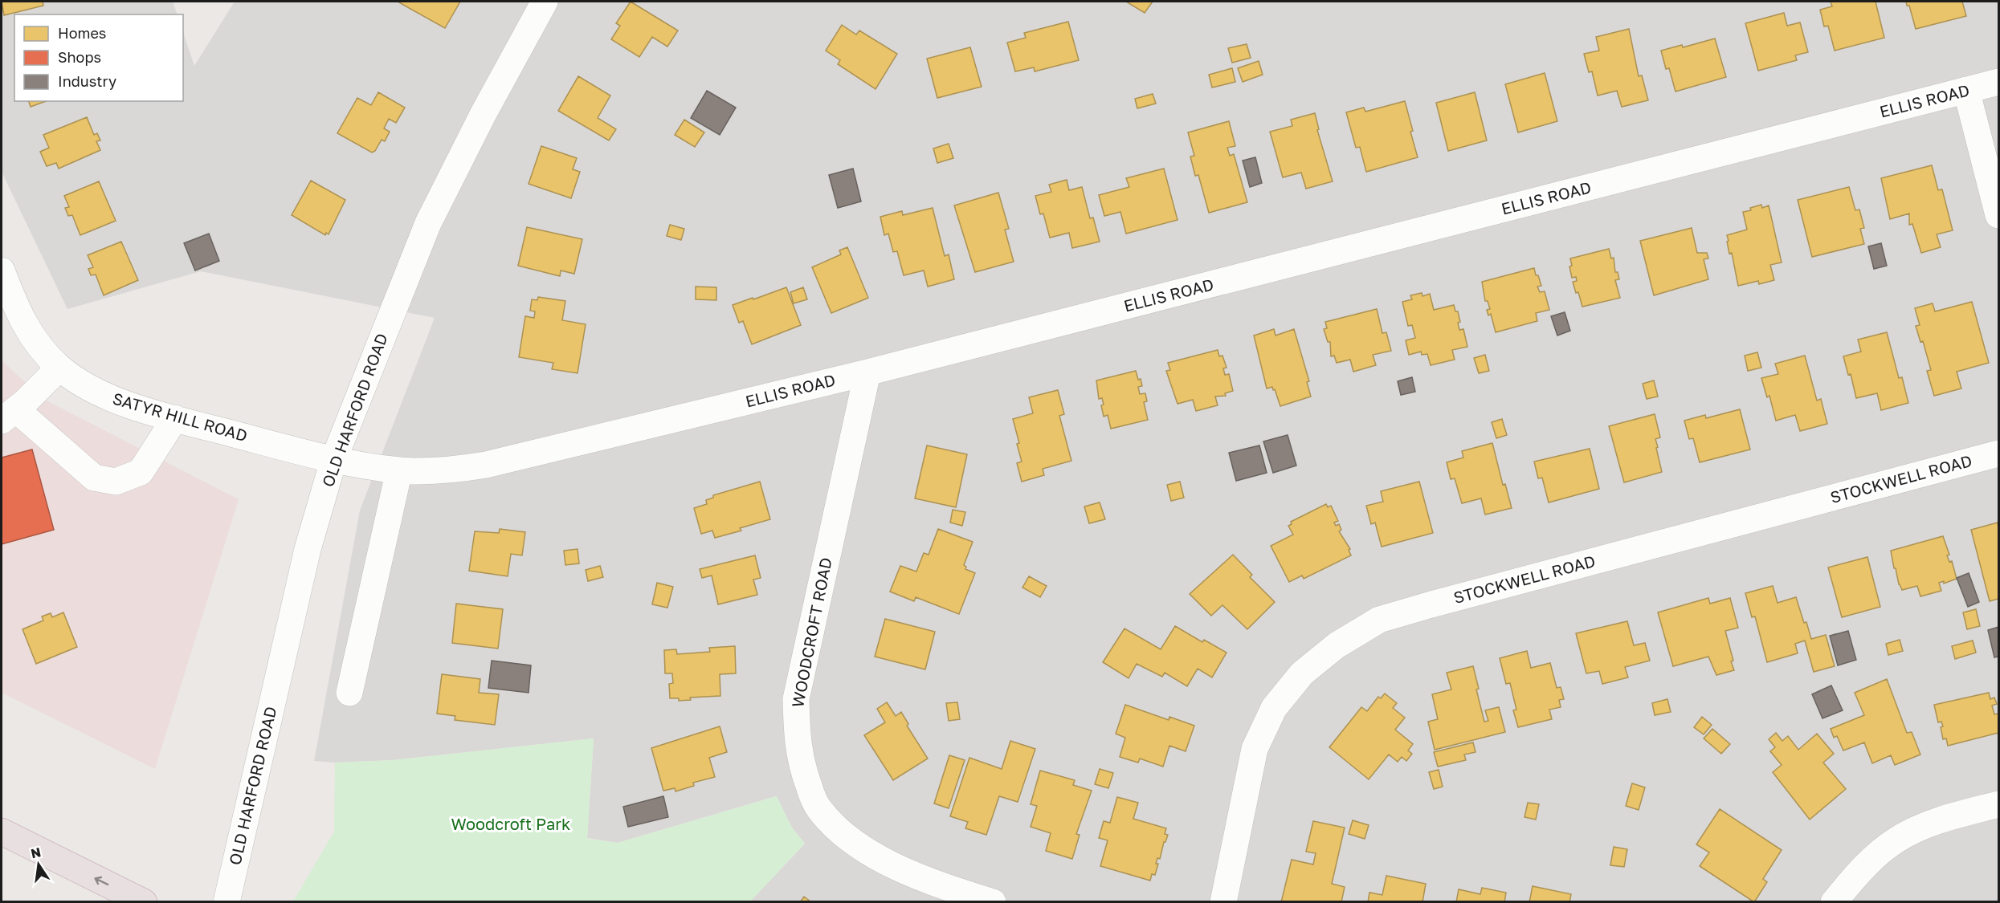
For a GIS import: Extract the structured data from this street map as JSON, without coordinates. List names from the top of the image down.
{
  "streets": {
    "street": [
      "ELLIS ROAD",
      "OLD HARFORD ROAD",
      "SATYR HILL ROAD",
      "STOCKWELL ROAD",
      "WOODCROFT ROAD"
    ]
  },
  "crossings": [
    ["ELLIS ROAD", "OLD HARFORD ROAD"],
    ["ELLIS ROAD", "SATYR HILL ROAD"],
    ["ELLIS ROAD", "WOODCROFT ROAD"],
    ["OLD HARFORD ROAD", "SATYR HILL ROAD"]
  ],
  "parks": ["Woodcroft Park"],
  "legend": ["Homes", "Shops", "Industry"],
  "north": "top"
}
